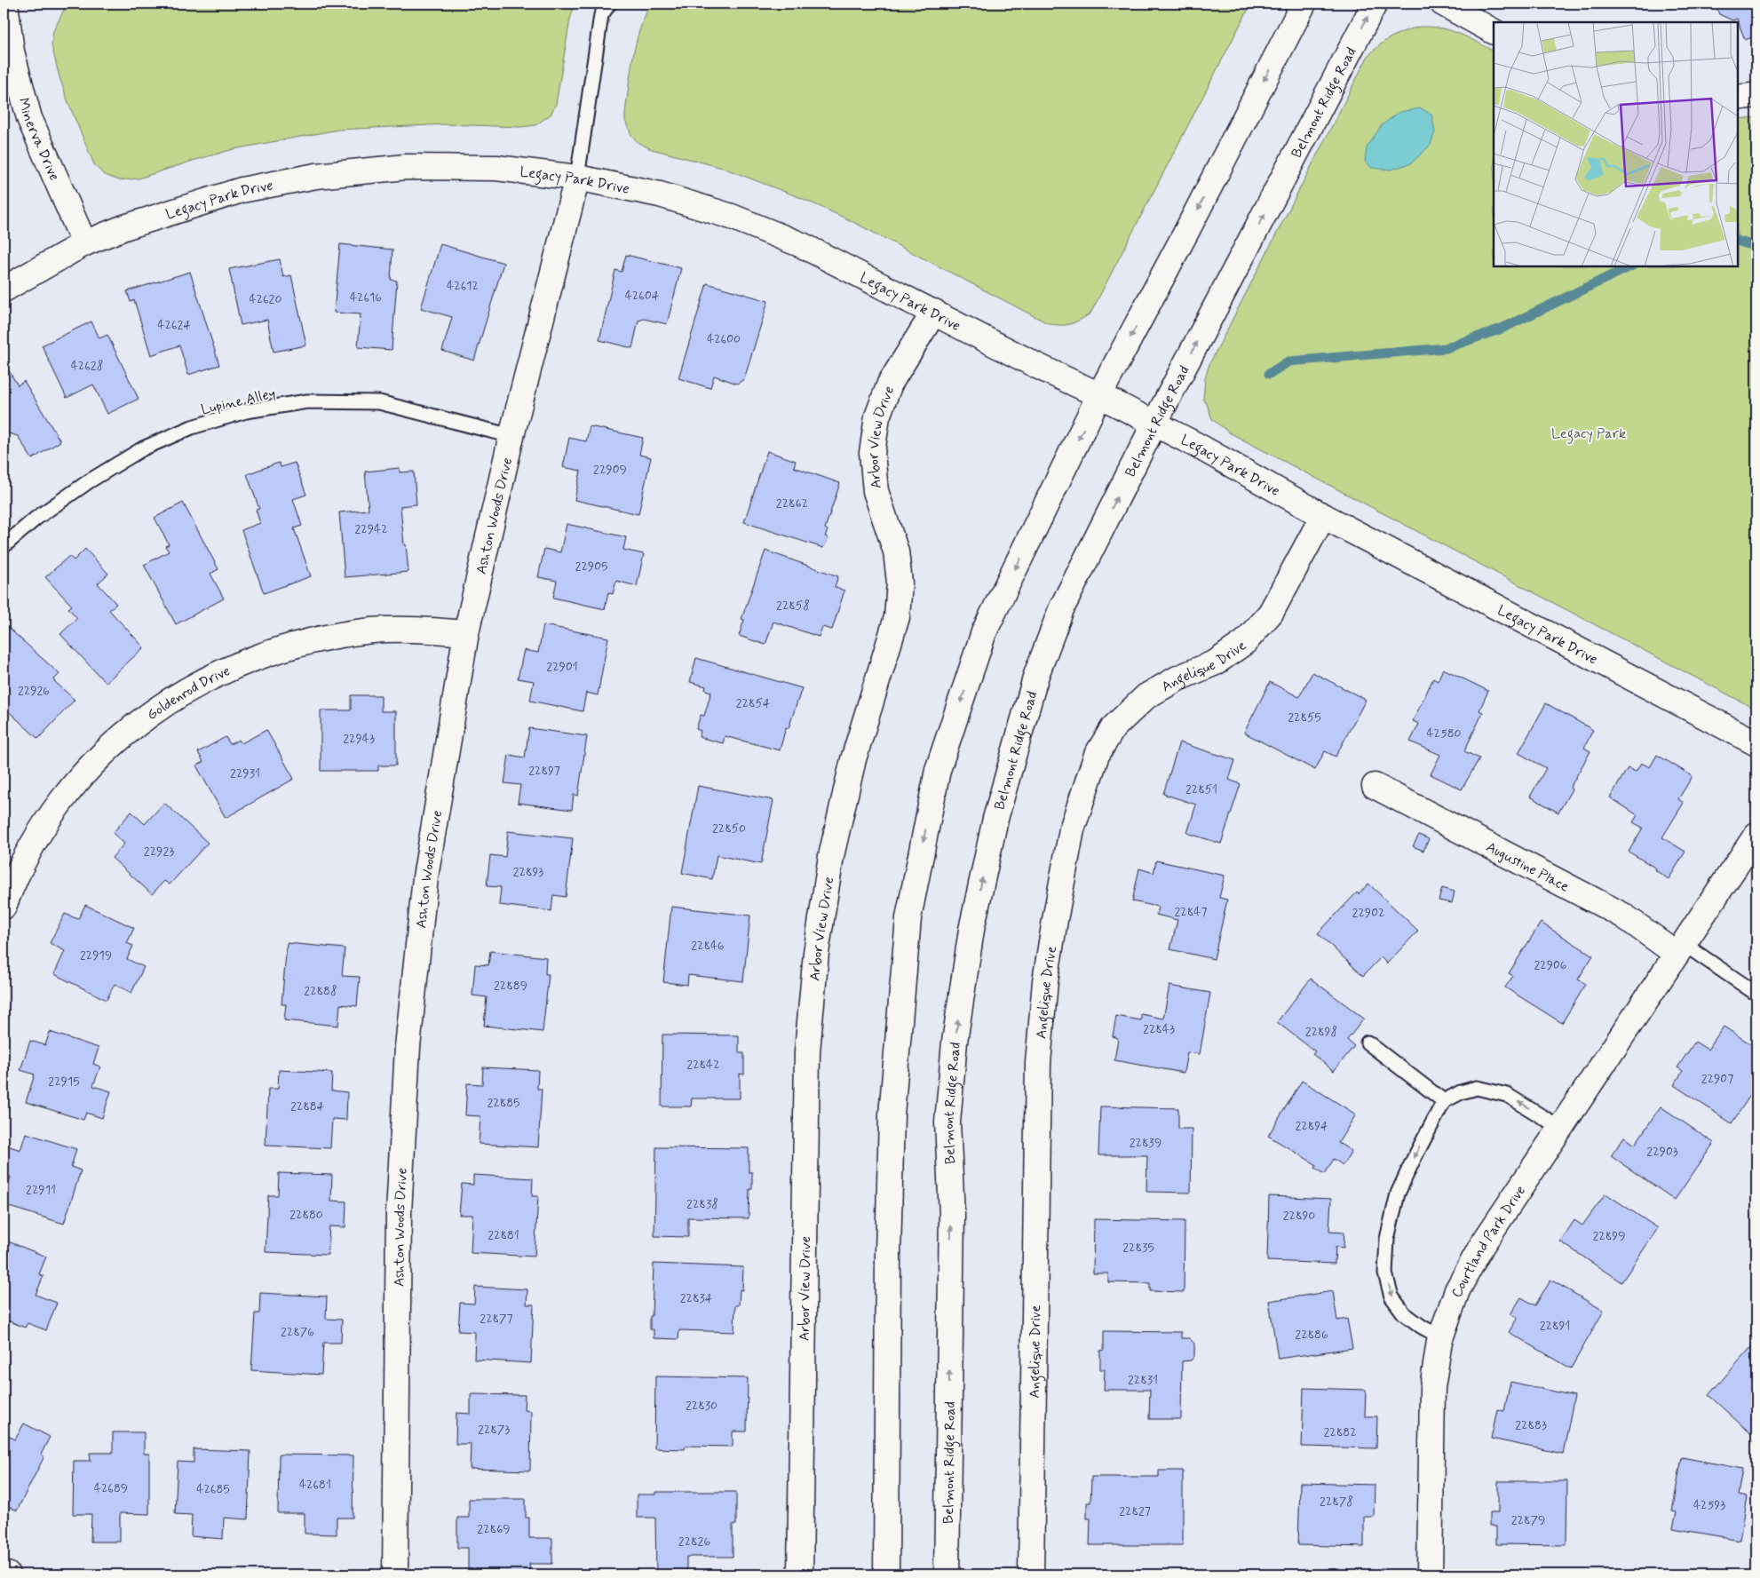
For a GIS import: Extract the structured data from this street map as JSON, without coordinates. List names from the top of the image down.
{
  "streets": {
    "street": [
      "Belmont Ridge Road",
      "Minerva Drive",
      "Legacy Park Drive",
      "Arbor View Drive",
      "Ashton Woods Drive",
      "Angelique Drive",
      "Goldenrod Drive",
      "Augustine Place",
      "Courtland Park Drive"
    ],
    "lane": ["Lupine Alley"]
  },
  "crossings": [
    ["Belmont Ridge Road", "Legacy Park Drive"],
    ["Minerva Drive", "Legacy Park Drive"],
    ["Legacy Park Drive", "Arbor View Drive"],
    ["Legacy Park Drive", "Ashton Woods Drive"],
    ["Legacy Park Drive", "Angelique Drive"],
    ["Lupine Alley", "Ashton Woods Drive"],
    ["Ashton Woods Drive", "Goldenrod Drive"],
    ["Augustine Place", "Courtland Park Drive"]
  ],
  "parks": ["Legacy Park"],
  "house_numbers": [
    "42612",
    "42604",
    "42616",
    "42620",
    "42624",
    "42600",
    "42628",
    "22909",
    "22862",
    "22942",
    "22905",
    "22858",
    "22901",
    "22926",
    "22854",
    "22855",
    "42580",
    "22943",
    "22897",
    "22931",
    "22851",
    "22850",
    "22923",
    "22893",
    "22847",
    "22902",
    "22846",
    "22919",
    "22906",
    "22889",
    "22888",
    "22843",
    "22898",
    "22842",
    "22907",
    "22915",
    "22885",
    "22884",
    "22894",
    "22839",
    "22903",
    "22911",
    "22838",
    "22880",
    "22890",
    "22881",
    "22899",
    "22835",
    "22834",
    "22877",
    "22891",
    "22876",
    "22886",
    "22831",
    "22830",
    "22883",
    "22873",
    "22882",
    "42681",
    "42689",
    "42685",
    "22878",
    "42593",
    "22827",
    "22879",
    "22869",
    "22826"
  ]
}
